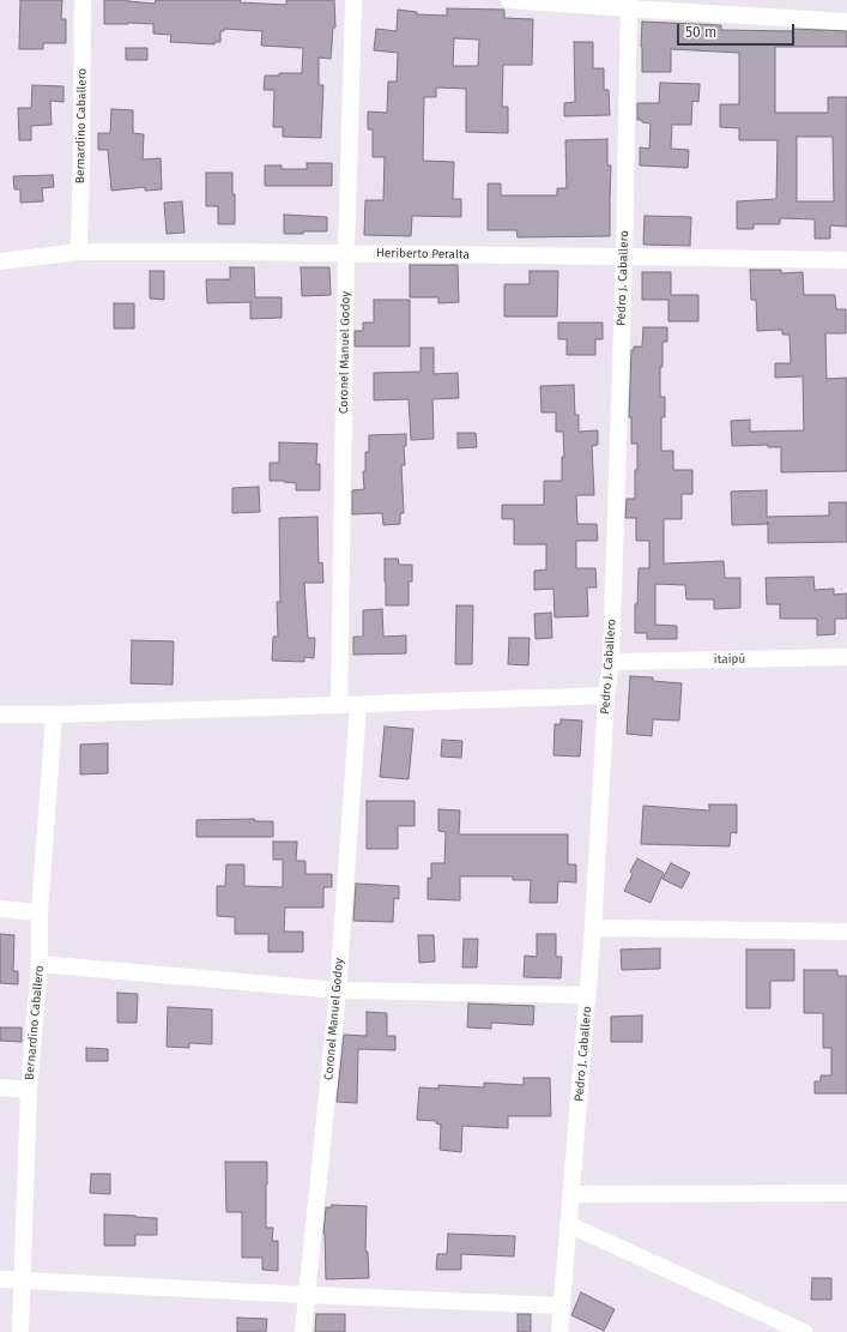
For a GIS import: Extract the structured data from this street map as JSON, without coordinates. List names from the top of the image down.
{
  "streets": {
    "street": [
      "Bernardino Caballero",
      "Heriberto Peralta",
      "Pedro J. Caballero",
      "Coronel Manuel Godoy",
      "itaipú"
    ]
  },
  "crossings": [
    ["Bernardino Caballero", "Heriberto Peralta"],
    ["Heriberto Peralta", "Pedro J. Caballero"],
    ["Heriberto Peralta", "Coronel Manuel Godoy"],
    ["Pedro J. Caballero", "itaipú"]
  ],
  "scale_bar": "50 m"
}
